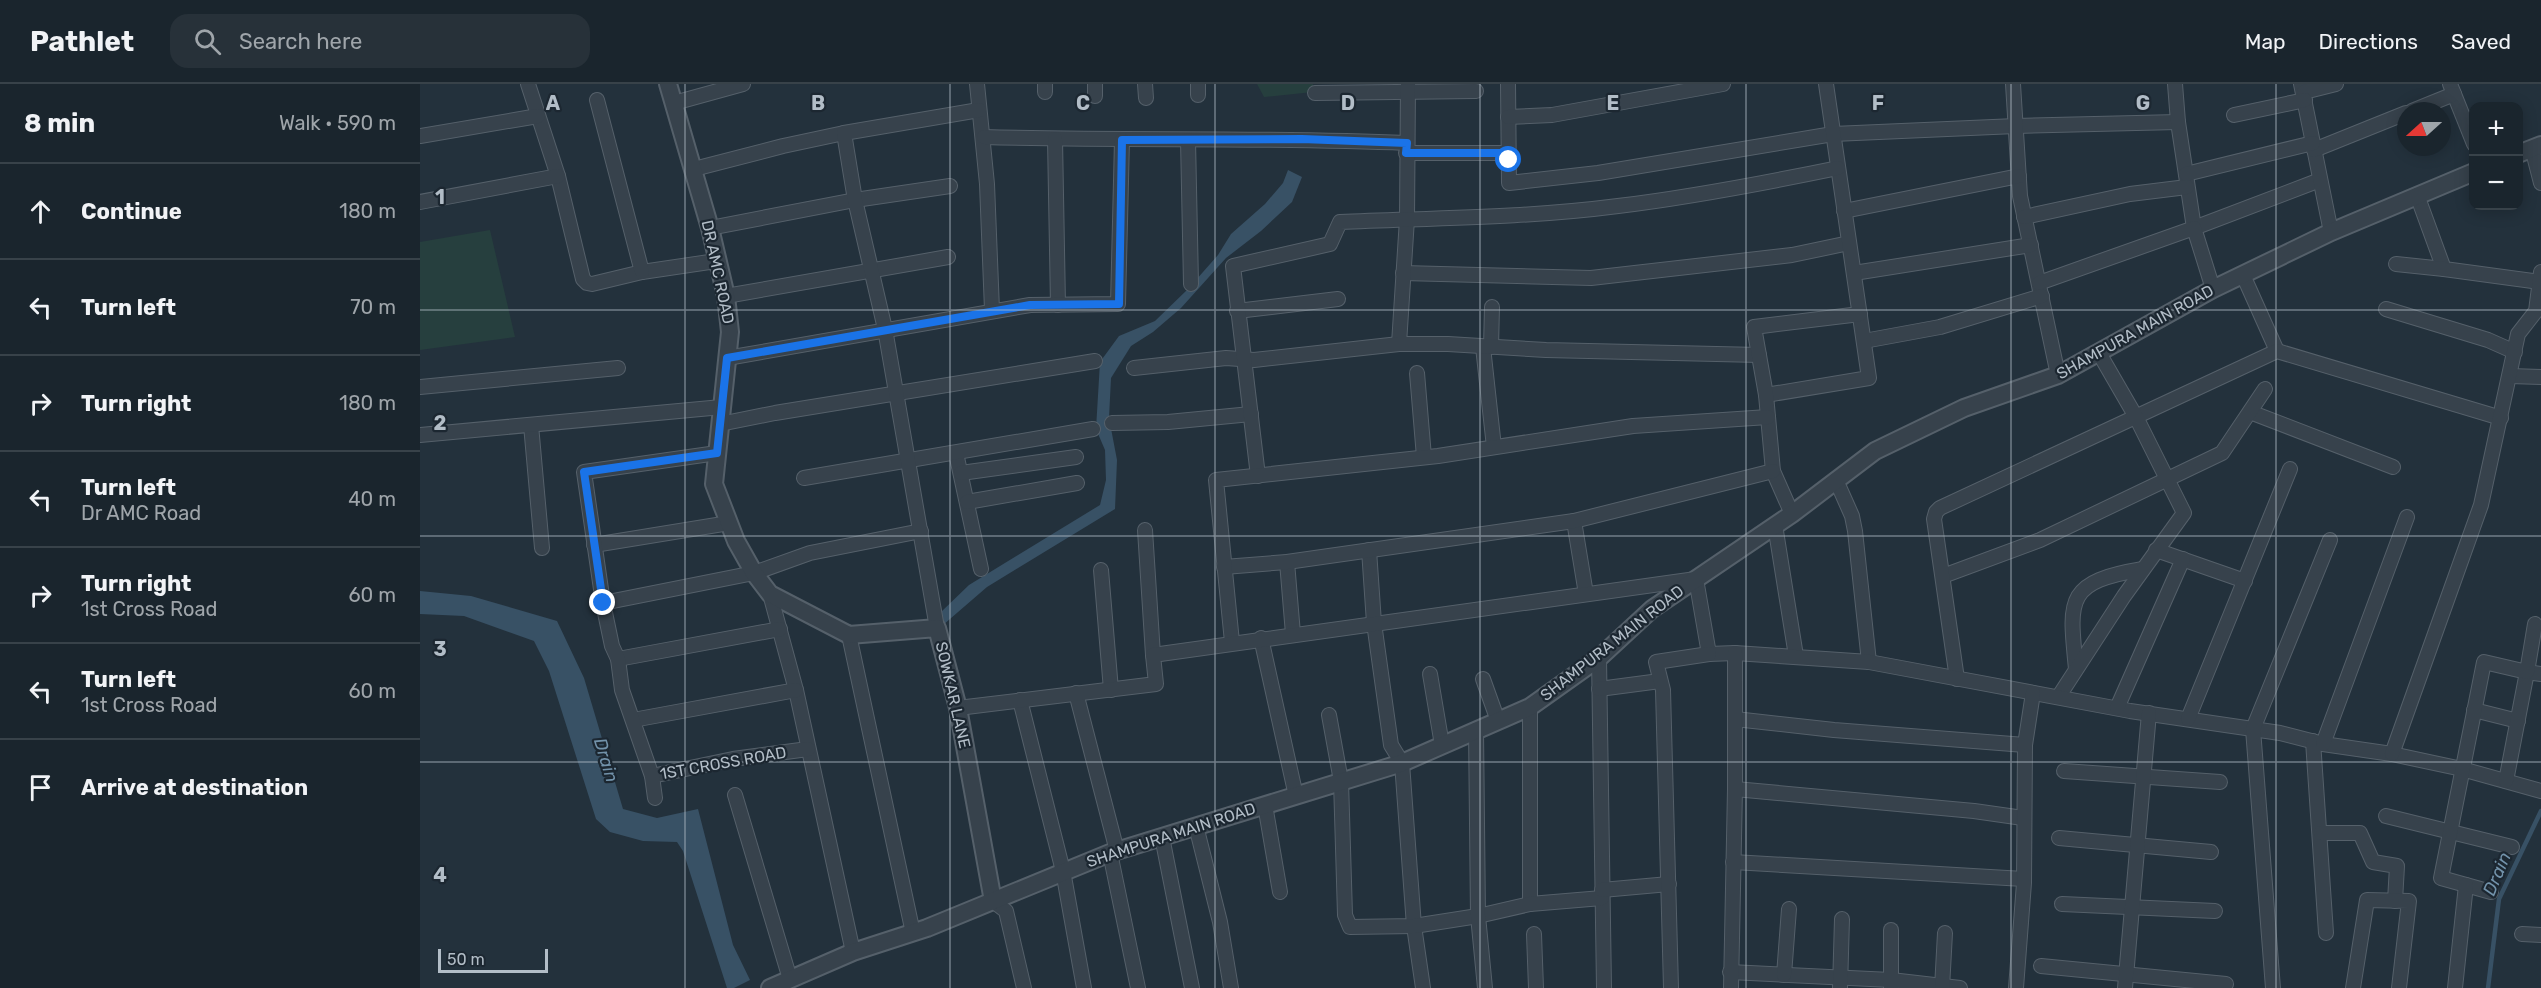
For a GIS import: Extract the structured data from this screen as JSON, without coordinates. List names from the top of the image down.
{
  "streets": {
    "street": [
      "DR AMC ROAD",
      "SHAMPURA MAIN ROAD",
      "SOWKAR LANE",
      "1ST CROSS ROAD"
    ]
  },
  "crossings": [
    ["DR AMC ROAD", "1ST CROSS ROAD"],
    ["SHAMPURA MAIN ROAD", "SOWKAR LANE"]
  ],
  "water": ["Drain"],
  "scale_bar": "50 m",
  "north": "left",
  "page": {
    "header": "Pathlet",
    "search": "Search here",
    "nav": ["Map", "Directions", "Saved"],
    "heading": ["8 min", "Walk · 590 m"],
    "map_buttons": ["+", "−"],
    "list": [
      ["Continue", "180 m"],
      ["Turn left", "70 m"],
      ["Turn right", "180 m"],
      ["Turn left", "Dr AMC Road", "40 m"],
      ["Turn right", "1st Cross Road", "60 m"],
      ["Turn left", "1st Cross Road", "60 m"],
      "Arrive at destination"
    ],
    "scale": "50 m"
  },
  "grid": {
    "columns": [
      "A",
      "B",
      "C",
      "D",
      "E",
      "F",
      "G"
    ],
    "rows": [
      "1",
      "2",
      "3",
      "4"
    ]
  }
}
